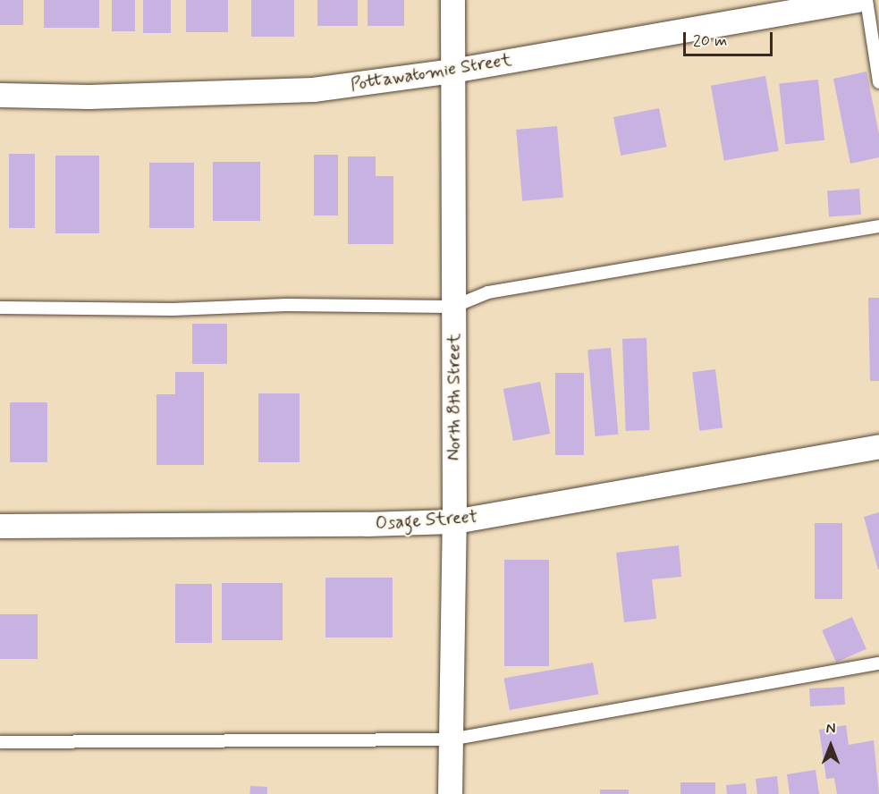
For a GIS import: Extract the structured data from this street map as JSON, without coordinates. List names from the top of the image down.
{
  "streets": {
    "street": ["Pottawatomie Street", "North 8th Street", "Osage Street"]
  },
  "crossings": [
    ["Pottawatomie Street", "North 8th Street"],
    ["North 8th Street", "Osage Street"]
  ],
  "scale_bar": "20 m",
  "north": "top"
}
